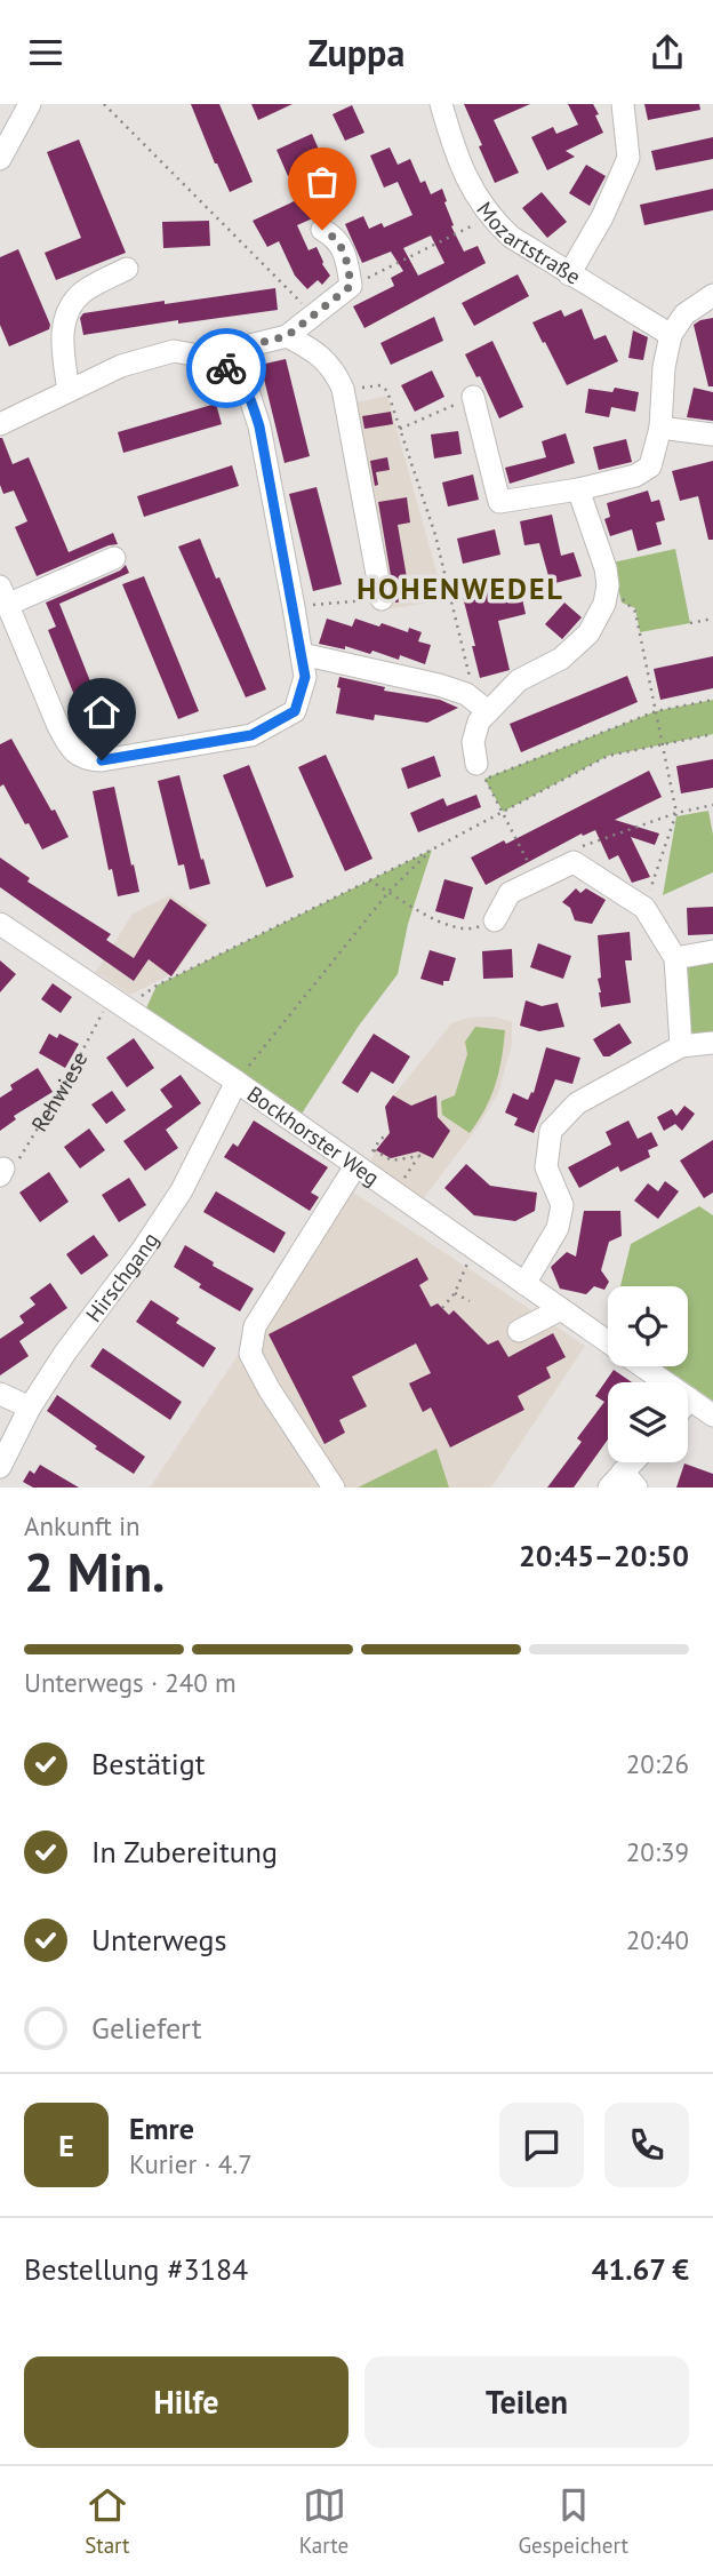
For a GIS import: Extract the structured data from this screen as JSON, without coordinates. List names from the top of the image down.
{
  "streets": {
    "street": ["Mozartstraße", "Bockhorster Weg", "Hirschgang"],
    "path": ["Rehwiese"]
  },
  "crossings": [
    ["Rehwiese", "Bockhorster Weg"],
    ["Bockhorster Weg", "Hirschgang"]
  ],
  "districts": ["HOHENWEDEL"],
  "page": {
    "header": "Zuppa",
    "heading": ["2 Min.", "Ankunft in", "20:45–20:50"],
    "panel": [
      "Emre",
      "Kurier · 4.7",
      "Bestellung #3184",
      "41.67 €"
    ],
    "bar": "Unterwegs · 240 m",
    "list": [
      ["Bestätigt", "20:26"],
      ["In Zubereitung", "20:39"],
      ["Unterwegs", "20:40"],
      "Geliefert"
    ],
    "round": "E",
    "buttons": ["Hilfe", "Teilen"],
    "tabs": ["Start", "Karte", "Gespeichert"]
  }
}
